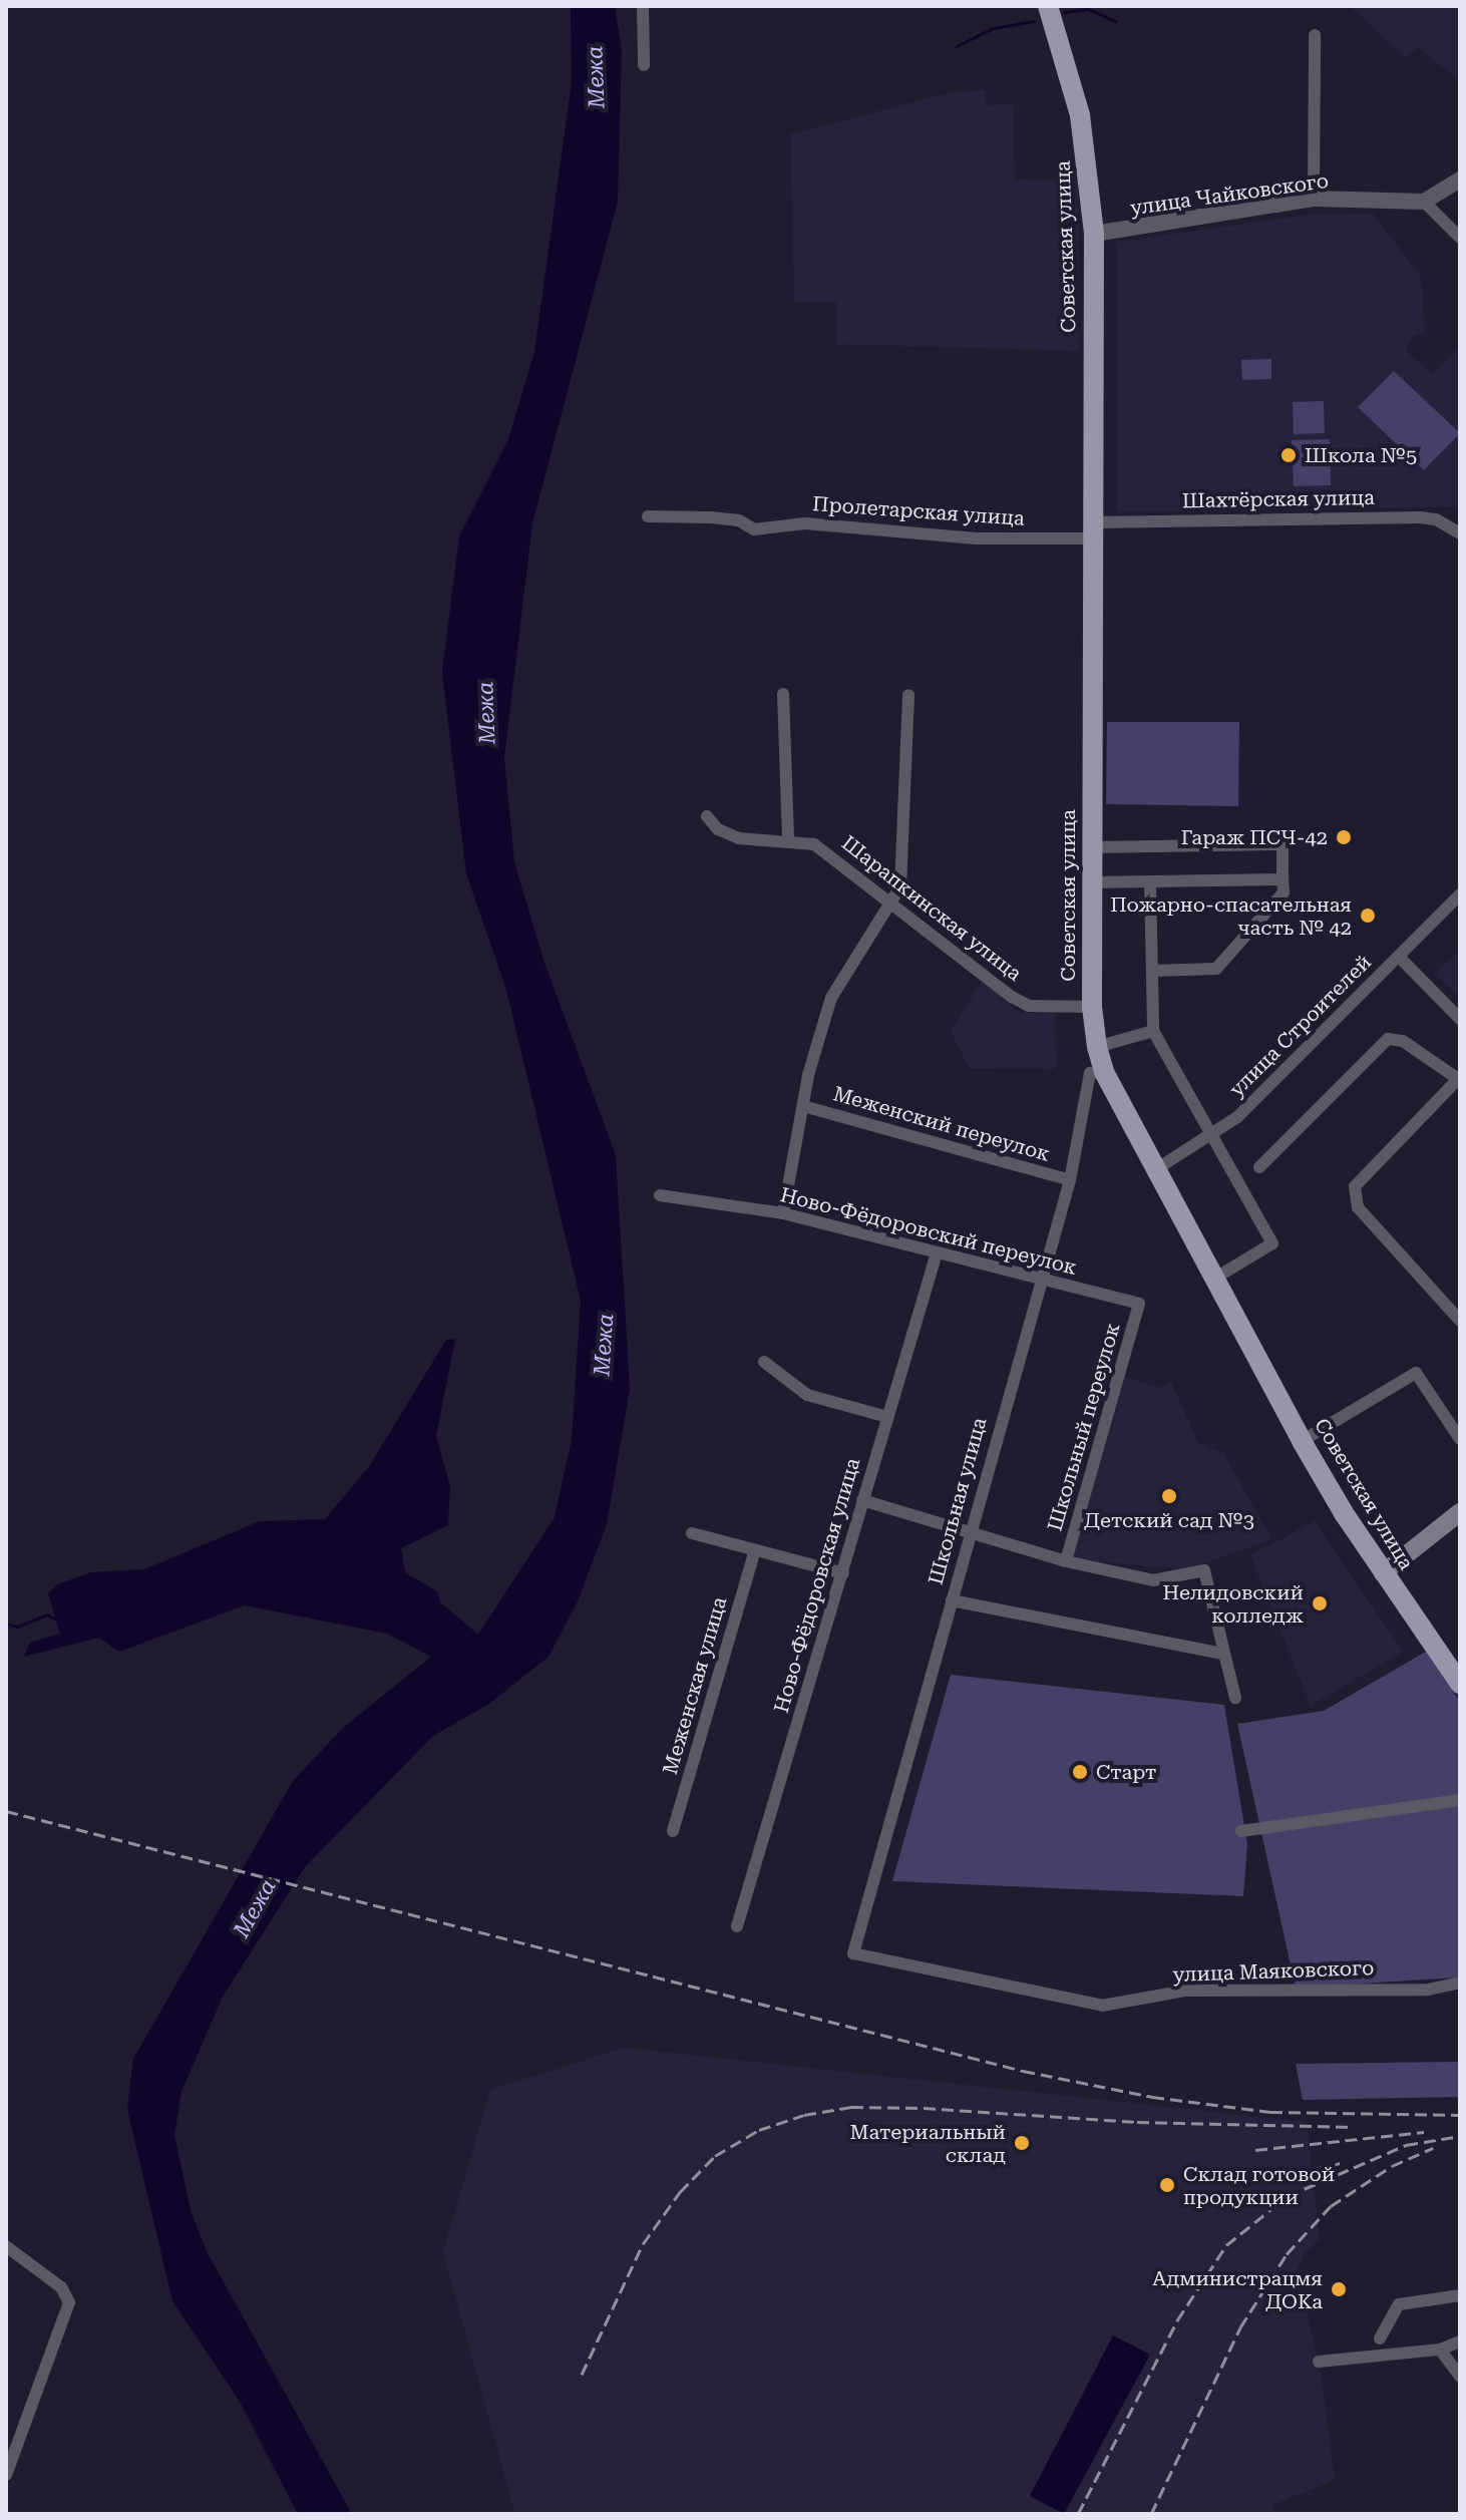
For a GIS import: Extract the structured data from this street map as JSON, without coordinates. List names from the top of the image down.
{
  "streets": {
    "main road": ["Советская улица"],
    "street": [
      "улица Чайковского",
      "Шахтёрская улица",
      "Пролетарская улица",
      "Шарапкинская улица",
      "улица Строителей",
      "Меженский переулок",
      "Ново-Фёдоровский переулок",
      "Школьный переулок",
      "Школьная улица",
      "Ново-Фёдоровская улица",
      "Меженская улица",
      "улица Маяковского"
    ]
  },
  "crossings": [
    ["улица Чайковского", "Советская улица"],
    ["Советская улица", "Шахтёрская улица"],
    ["Советская улица", "Пролетарская улица"],
    ["Советская улица", "Шарапкинская улица"],
    ["Советская улица", "улица Строителей"],
    ["Советская улица", "Школьная улица"],
    ["Шахтёрская улица", "Пролетарская улица"],
    ["Меженский переулок", "Школьная улица"],
    ["Ново-Фёдоровский переулок", "Школьный переулок"],
    ["Ново-Фёдоровский переулок", "Школьная улица"],
    ["Ново-Фёдоровский переулок", "Ново-Фёдоровская улица"],
    ["Школьный переулок", "Школьная улица"],
    ["Школьный переулок", "Ново-Фёдоровская улица"],
    ["Школьная улица", "улица Маяковского"]
  ],
  "water": ["Межа"],
  "places": [
    "Школа №5",
    "Гараж ПСЧ-42",
    "Пожарно-спасательная часть № 42",
    "Детский сад №3",
    "Нелидовский колледж",
    "Старт",
    "Материальный склад",
    "Склад готовой продукции",
    "Администрацмя ДОКа"
  ]
}
